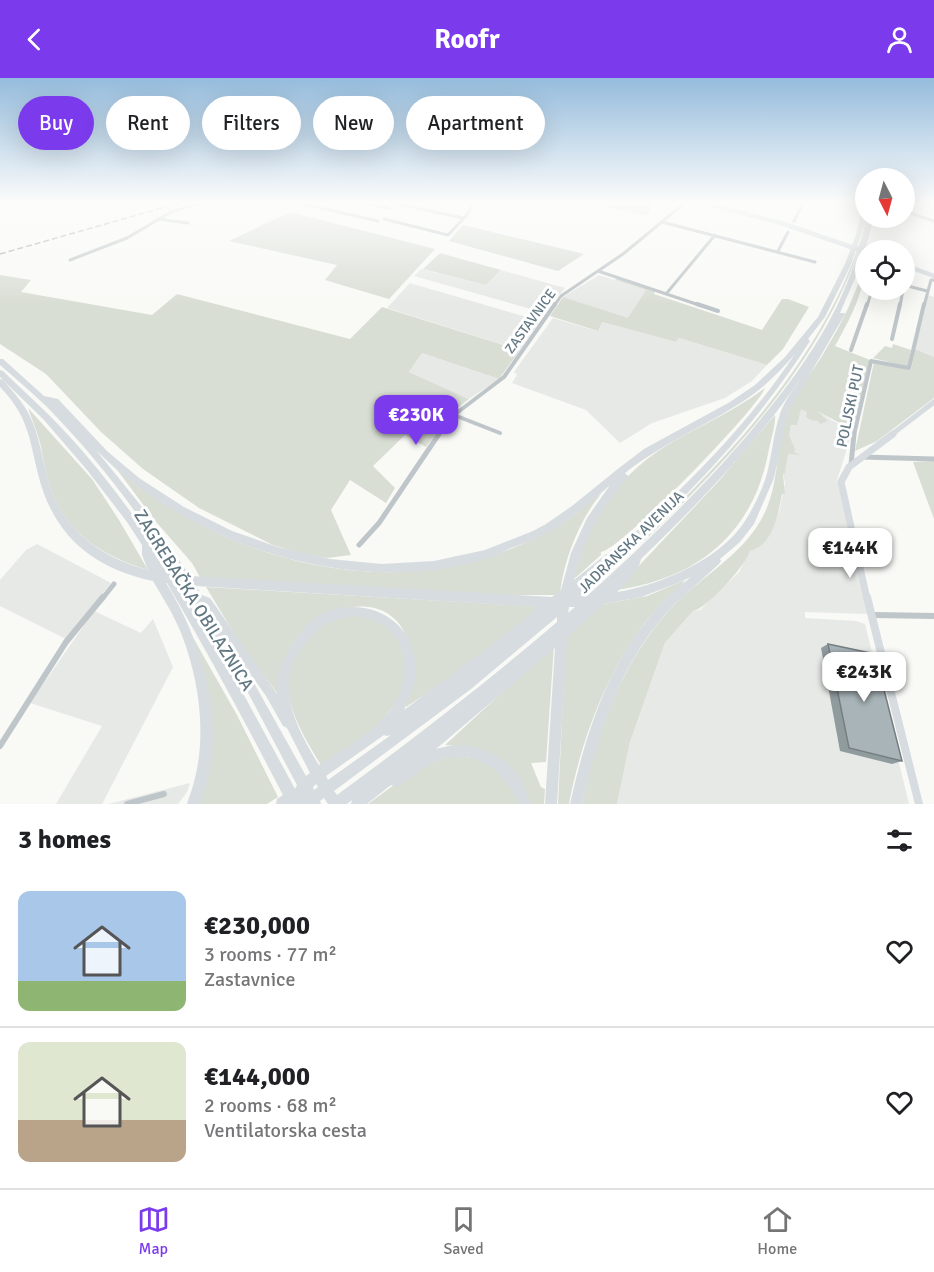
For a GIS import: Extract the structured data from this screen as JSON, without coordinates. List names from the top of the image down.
{
  "streets": {
    "highway": ["JADRANSKA AVENIJA", "ZAGREBAČKA OBILAZNICA"],
    "street": ["ZASTAVNICE", "POLJSKI PUT"]
  },
  "crossings": [
    ["JADRANSKA AVENIJA", "ZAGREBAČKA OBILAZNICA"]
  ],
  "north": "bottom",
  "page": {
    "header": "Roofr",
    "chip": [
      "Buy",
      "Rent",
      "Filters",
      "New",
      "Apartment"
    ],
    "price": ["€230K", "€144K", "€243K"],
    "heading": "3 homes",
    "list": [
      {
        "name": "€230,000",
        "note": "3 rooms · 77 m² · Zastavnice"
      },
      {
        "name": "€144,000",
        "note": "2 rooms · 68 m² · Ventilatorska cesta"
      }
    ],
    "tabs": ["Map", "Saved", "Home"]
  }
}
